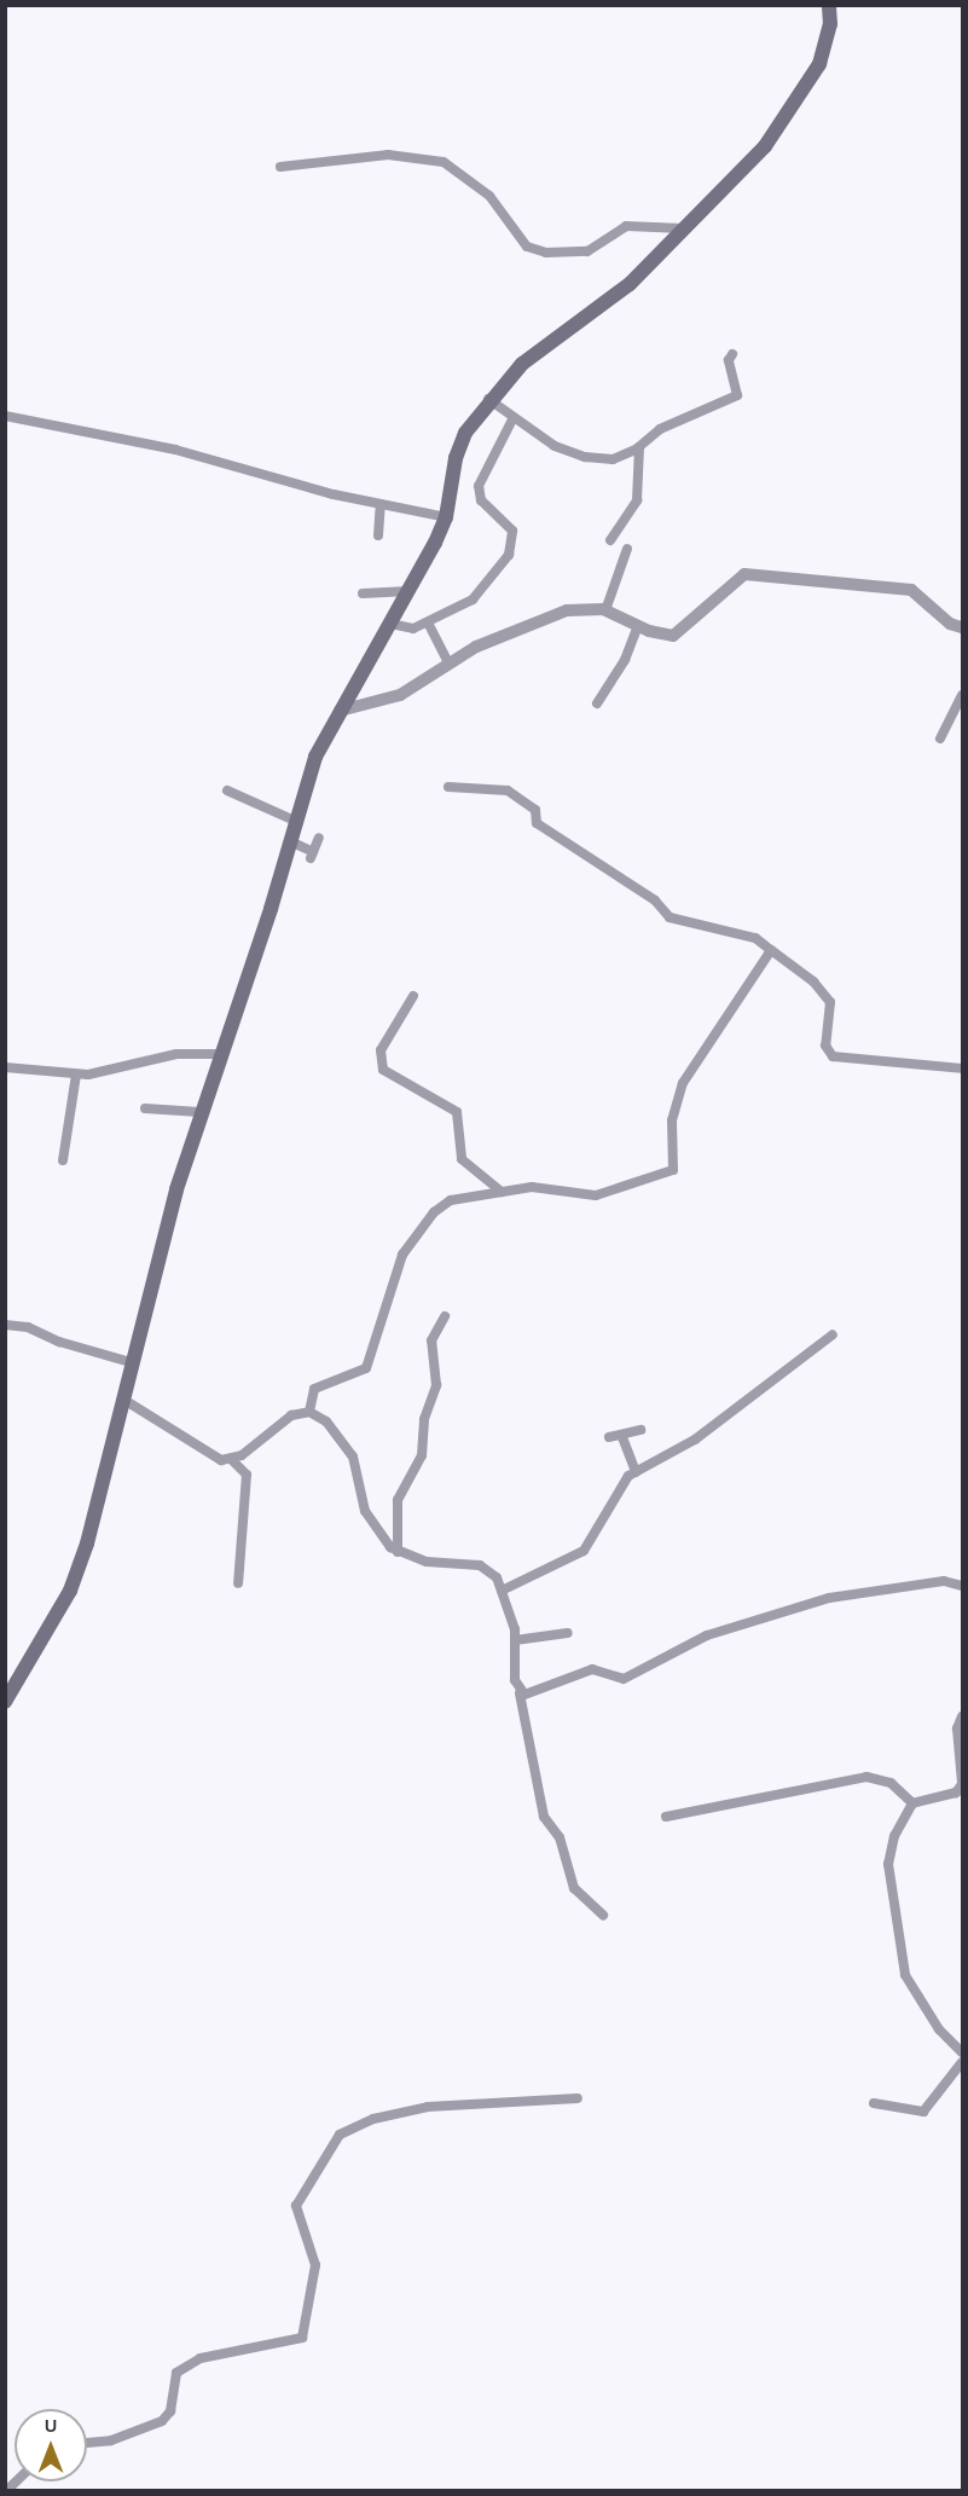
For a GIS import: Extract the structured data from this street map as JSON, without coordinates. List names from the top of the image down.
{
  "north": "top"
}
